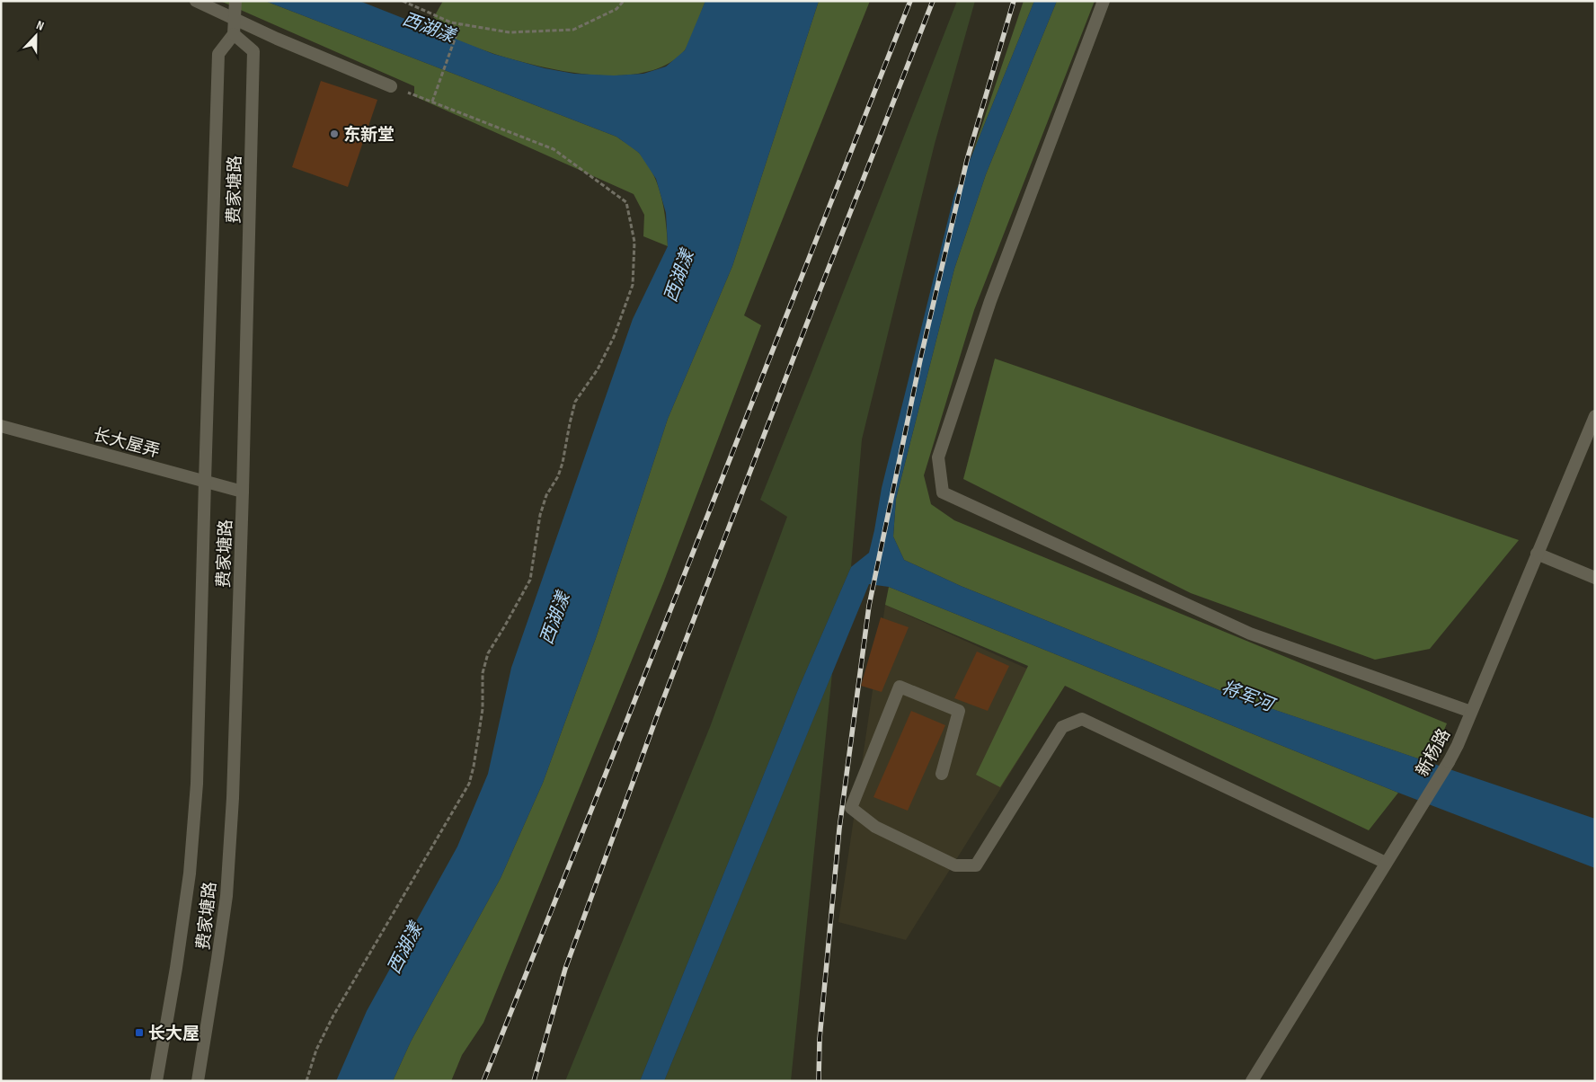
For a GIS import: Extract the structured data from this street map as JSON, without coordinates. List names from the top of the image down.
{
  "streets": {
    "street": ["费家塘路", "长大屋弄", "新杨路"]
  },
  "crossings": [
    ["费家塘路", "长大屋弄"]
  ],
  "water": ["西湖漾", "将军河"],
  "places": {
    "other": ["东新堂"],
    "transit": ["长大屋"]
  },
  "north": "top"
}
